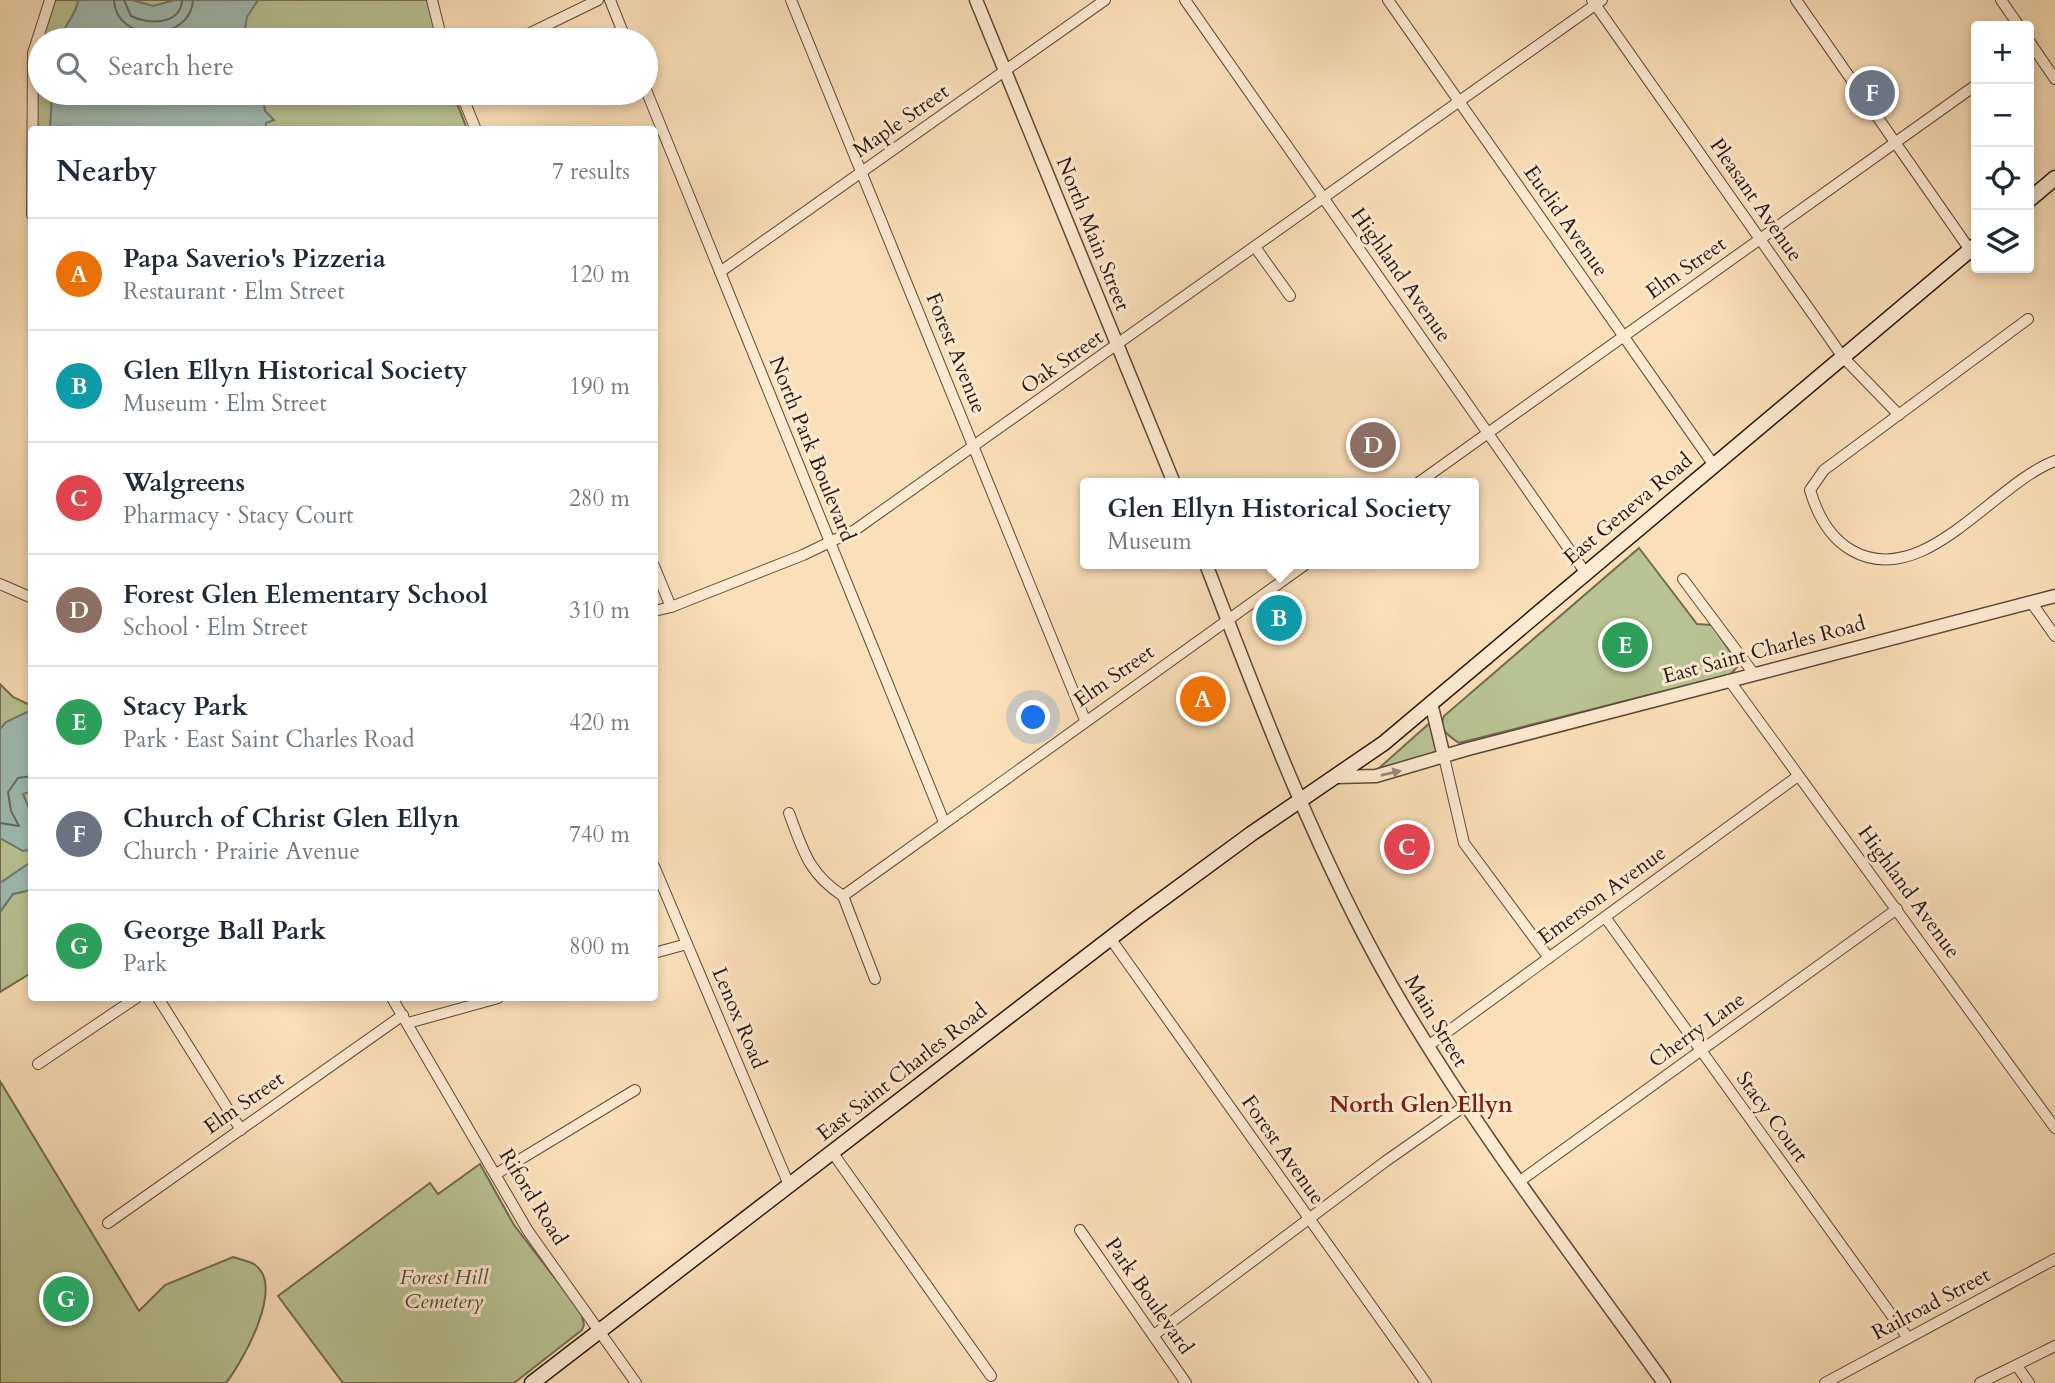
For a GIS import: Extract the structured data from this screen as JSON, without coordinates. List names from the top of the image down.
{
  "streets": {
    "main road": ["East Geneva Road", "East Saint Charles Road"],
    "street": [
      "Maple Street",
      "Pleasant Avenue",
      "Euclid Avenue",
      "North Main Street",
      "Elm Street",
      "Highland Avenue",
      "Forest Avenue",
      "Oak Street",
      "North Park Boulevard",
      "Emerson Avenue",
      "Lenox Road",
      "Main Street",
      "Cherry Lane",
      "Stacy Court",
      "Riford Road",
      "Park Boulevard",
      "Railroad Street"
    ]
  },
  "crossings": [
    ["Maple Street", "North Main Street"],
    ["Maple Street", "Forest Avenue"],
    ["Maple Street", "North Park Boulevard"],
    ["Pleasant Avenue", "Elm Street"],
    ["Pleasant Avenue", "Oak Street"],
    ["Pleasant Avenue", "East Geneva Road"],
    ["Euclid Avenue", "Elm Street"],
    ["Euclid Avenue", "Oak Street"],
    ["Euclid Avenue", "East Geneva Road"],
    ["North Main Street", "Oak Street"],
    ["Elm Street", "Highland Avenue"],
    ["Elm Street", "Forest Avenue"],
    ["Elm Street", "North Park Boulevard"],
    ["Elm Street", "Riford Road"],
    ["Highland Avenue", "Oak Street"],
    ["Highland Avenue", "East Geneva Road"],
    ["Highland Avenue", "East Saint Charles Road"],
    ["Highland Avenue", "Emerson Avenue"],
    ["Highland Avenue", "Cherry Lane"],
    ["Forest Avenue", "Oak Street"],
    ["Forest Avenue", "East Saint Charles Road"],
    ["Oak Street", "North Park Boulevard"],
    ["East Geneva Road", "East Saint Charles Road"],
    ["East Geneva Road", "Main Street"],
    ["East Saint Charles Road", "Lenox Road"],
    ["East Saint Charles Road", "Main Street"],
    ["East Saint Charles Road", "Riford Road"],
    ["Emerson Avenue", "Main Street"],
    ["Emerson Avenue", "Stacy Court"],
    ["Main Street", "Cherry Lane"],
    ["Cherry Lane", "Stacy Court"],
    ["Stacy Court", "Railroad Street"]
  ],
  "districts": ["North Glen Ellyn"],
  "parks": ["Forest Hill Cemetery"],
  "page": {
    "map_buttons": ["+", "−"],
    "search": "Search here",
    "pins": [
      "F",
      "D",
      "B",
      "E",
      "A",
      "C",
      "G"
    ],
    "heading": ["Nearby", "7 results"],
    "list": [
      {
        "mark": "A",
        "name": "Papa Saverio's Pizzeria",
        "note": "Restaurant · Elm Street",
        "value": "120 m"
      },
      {
        "mark": "B",
        "name": "Glen Ellyn Historical Society",
        "note": "Museum · Elm Street",
        "value": "190 m"
      },
      {
        "mark": "C",
        "name": "Walgreens",
        "note": "Pharmacy · Stacy Court",
        "value": "280 m"
      },
      {
        "mark": "D",
        "name": "Forest Glen Elementary School",
        "note": "School · Elm Street",
        "value": "310 m"
      },
      {
        "mark": "E",
        "name": "Stacy Park",
        "note": "Park · East Saint Charles Road",
        "value": "420 m"
      },
      {
        "mark": "F",
        "name": "Church of Christ Glen Ellyn",
        "note": "Church · Prairie Avenue",
        "value": "740 m"
      },
      {
        "mark": "G",
        "name": "George Ball Park",
        "note": "Park",
        "value": "800 m"
      }
    ],
    "popup": ["Glen Ellyn Historical Society", "Museum"]
  }
}
